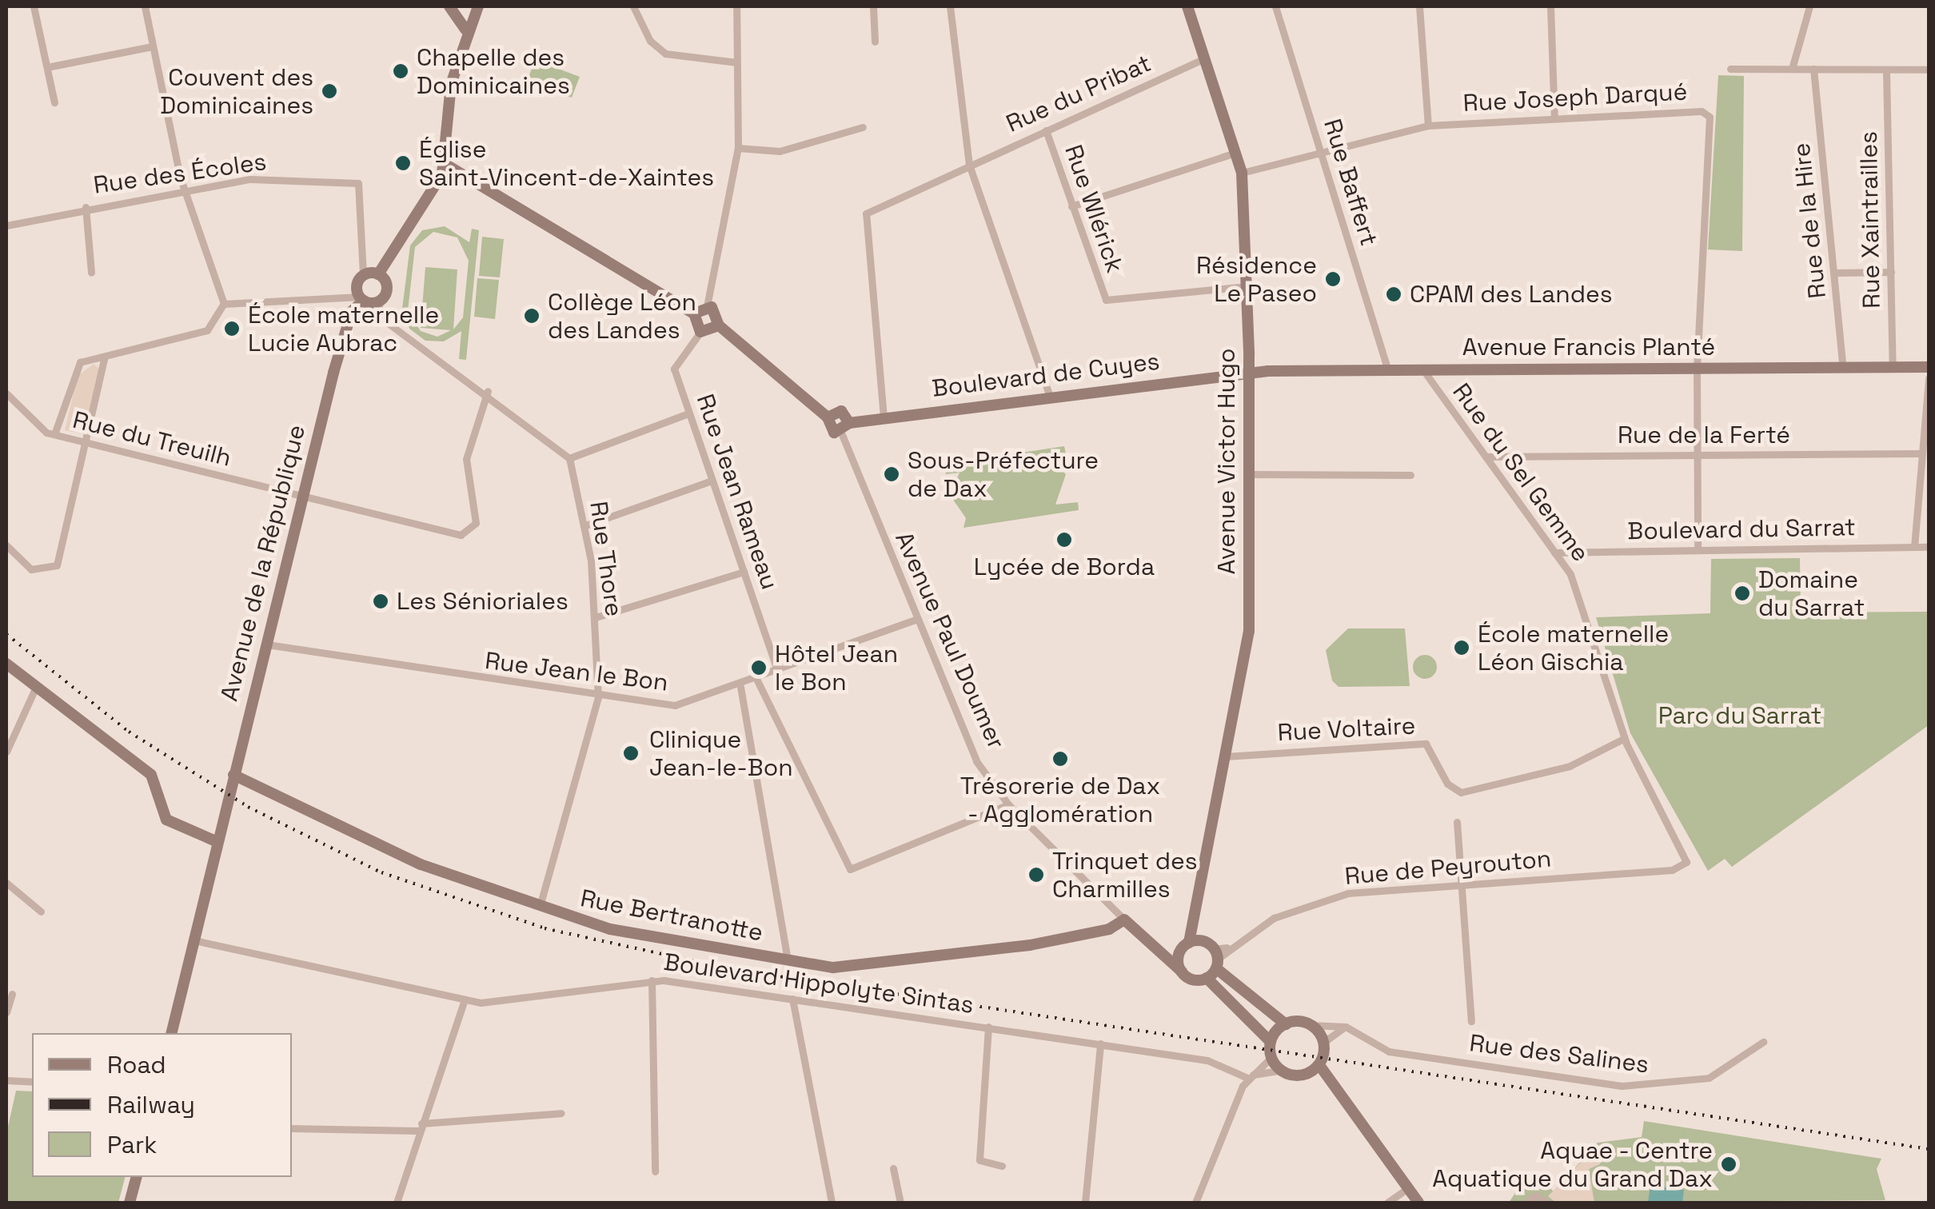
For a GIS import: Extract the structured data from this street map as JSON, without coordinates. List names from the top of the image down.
{
  "streets": {
    "street": [
      "Rue du Pribat",
      "Rue Joseph Darqué",
      "Rue des Écoles",
      "Rue Baffert",
      "Rue Wlérick",
      "Rue Xaintrailles",
      "Rue de la Hire",
      "Avenue Francis Planté",
      "Boulevard de Cuyes",
      "Rue de la Ferté",
      "Rue du Treuilh",
      "Avenue Victor Hugo",
      "Rue du Sel Gemme",
      "Rue Jean Rameau",
      "Boulevard du Sarrat",
      "Rue Thore",
      "Avenue de la République",
      "Avenue Paul Doumer",
      "Rue Jean le Bon",
      "Rue Voltaire",
      "Rue de Peyrouton",
      "Rue Bertranotte",
      "Boulevard Hippolyte Sintas",
      "Rue des Salines"
    ]
  },
  "crossings": [
    ["Rue du Pribat", "Rue Wlérick"],
    ["Rue du Pribat", "Boulevard de Cuyes"],
    ["Rue du Pribat", "Avenue Victor Hugo"],
    ["Rue Joseph Darqué", "Rue Baffert"],
    ["Rue Joseph Darqué", "Avenue Francis Planté"],
    ["Rue Joseph Darqué", "Avenue Victor Hugo"],
    ["Rue Baffert", "Avenue Francis Planté"],
    ["Rue Wlérick", "Avenue Victor Hugo"],
    ["Rue Xaintrailles", "Avenue Francis Planté"],
    ["Rue de la Hire", "Avenue Francis Planté"],
    ["Avenue Francis Planté", "Boulevard de Cuyes"],
    ["Avenue Francis Planté", "Avenue Victor Hugo"],
    ["Avenue Francis Planté", "Rue du Sel Gemme"],
    ["Boulevard de Cuyes", "Avenue Victor Hugo"],
    ["Boulevard de Cuyes", "Avenue Paul Doumer"],
    ["Rue de la Ferté", "Rue du Sel Gemme"],
    ["Rue du Treuilh", "Avenue de la République"],
    ["Avenue Victor Hugo", "Rue Voltaire"],
    ["Rue du Sel Gemme", "Boulevard du Sarrat"],
    ["Rue du Sel Gemme", "Rue Voltaire"],
    ["Rue du Sel Gemme", "Rue de Peyrouton"],
    ["Rue Jean Rameau", "Rue Jean le Bon"],
    ["Rue Thore", "Rue Jean le Bon"],
    ["Rue Thore", "Rue Bertranotte"],
    ["Avenue de la République", "Rue Jean le Bon"],
    ["Avenue de la République", "Rue Bertranotte"],
    ["Avenue de la République", "Boulevard Hippolyte Sintas"],
    ["Avenue Paul Doumer", "Rue Jean le Bon"],
    ["Avenue Paul Doumer", "Rue Bertranotte"]
  ],
  "parks": ["Parc du Sarrat"],
  "places": [
    "Chapelle des Dominicaines",
    "Couvent des Dominicaines",
    "Église Saint-Vincent-de-Xaintes",
    "Résidence Le Paseo",
    "CPAM des Landes",
    "Collège Léon des Landes",
    "École maternelle Lucie Aubrac",
    "Sous-Préfecture de Dax",
    "Lycée de Borda",
    "Domaine du Sarrat",
    "Les Sénioriales",
    "École maternelle Léon Gischia",
    "Hôtel Jean le Bon",
    "Clinique Jean-le-Bon",
    "Trésorerie de Dax - Agglomération",
    "Trinquet des Charmilles",
    "Aquae - Centre Aquatique du Grand Dax"
  ],
  "legend": ["Road", "Railway", "Park"]
}
